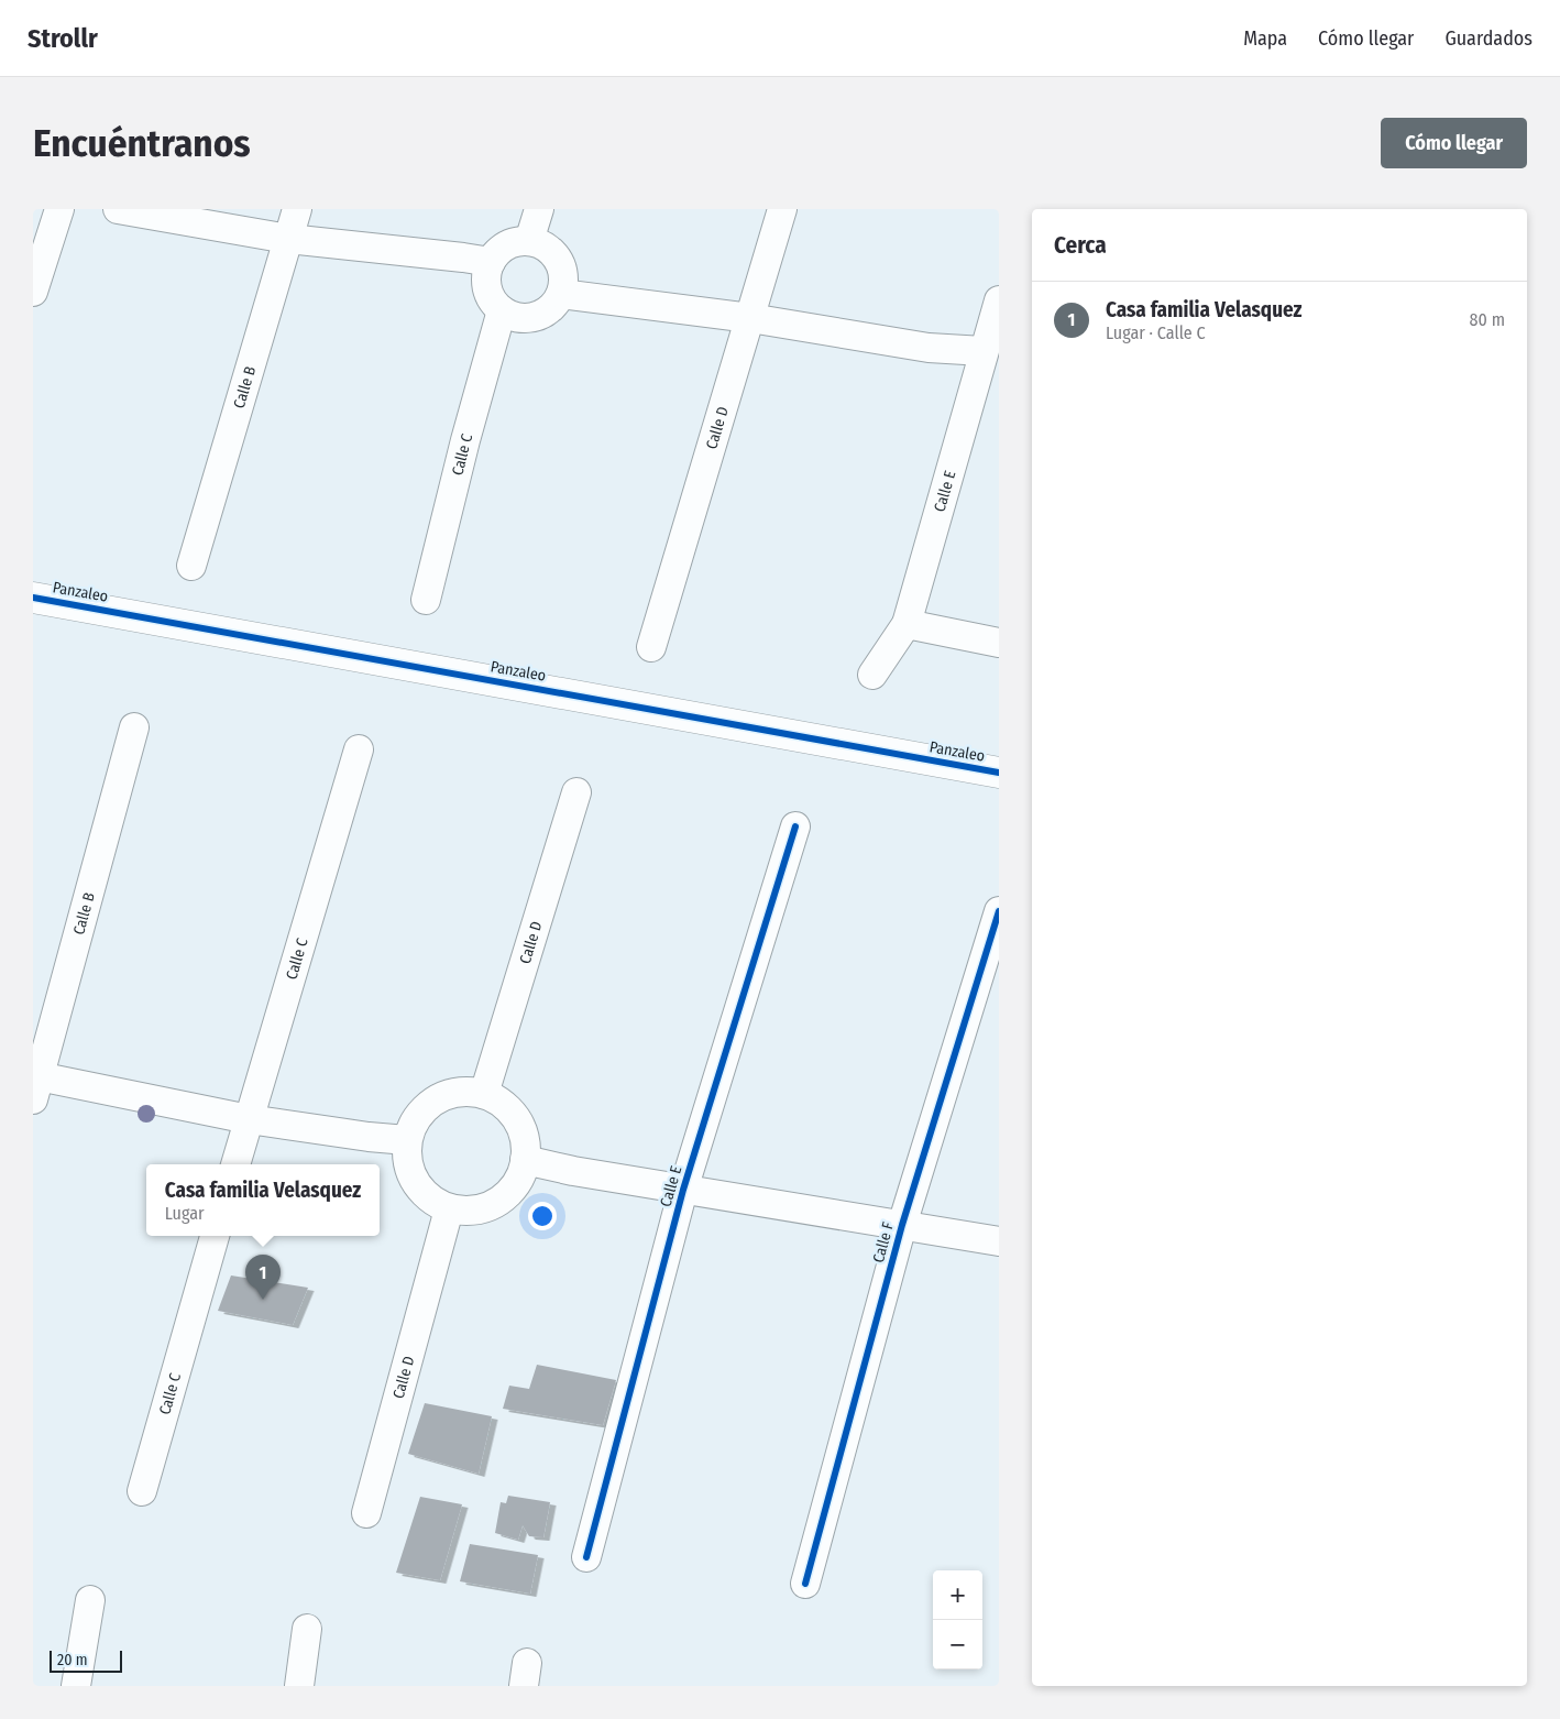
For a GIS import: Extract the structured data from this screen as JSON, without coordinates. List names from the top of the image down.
{
  "streets": {
    "street": [
      "Calle B",
      "Calle D",
      "Calle C",
      "Calle E",
      "Panzaleo",
      "Calle F"
    ]
  },
  "scale_bar": "20 m",
  "page": {
    "header": "Strollr",
    "nav": ["Mapa", "Cómo llegar", "Guardados"],
    "buttons": "Cómo llegar",
    "title": "Encuéntranos",
    "heading": "Cerca",
    "list": [
      {
        "mark": "1",
        "name": "Casa familia Velasquez",
        "note": "Lugar · Calle C",
        "value": "80 m"
      }
    ],
    "popup": ["Casa familia Velasquez", "Lugar"],
    "pins": "1",
    "map_buttons": ["+", "−"],
    "scale": "20 m"
  }
}
